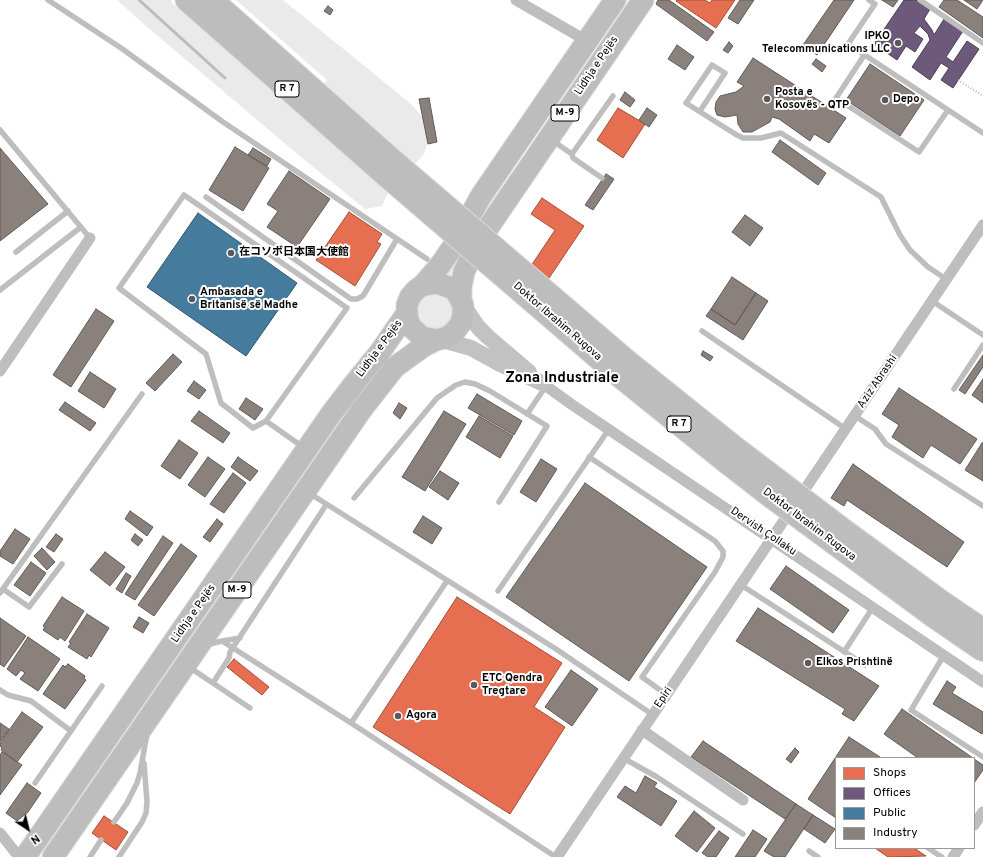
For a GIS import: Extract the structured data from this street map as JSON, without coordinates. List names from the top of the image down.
{
  "streets": {
    "highway": [
      "Lidhja e Pejës",
      "R 7",
      "M-9",
      "Doktor Ibrahim Rugova"
    ],
    "street": ["Aziz Abrashi", "Dervish Çollaku", "Epiri"]
  },
  "crossings": [
    ["Aziz Abrashi", "Dervish Çollaku"],
    ["Aziz Abrashi", "Epiri"],
    ["Dervish Çollaku", "Epiri"]
  ],
  "districts": ["Zona Industriale"],
  "places": [
    "IPKO Telecommunications LLC",
    "Posta e Kosovës - QTP",
    "Depo",
    "在コソボ日本国大使館",
    "Ambasada e Britanisë së Madhe",
    "Elkos Prishtinë",
    "ETC Qendra Tregtare",
    "Agora"
  ],
  "legend": [
    "Shops",
    "Offices",
    "Public",
    "Industry"
  ],
  "north": "bottom right"
}
